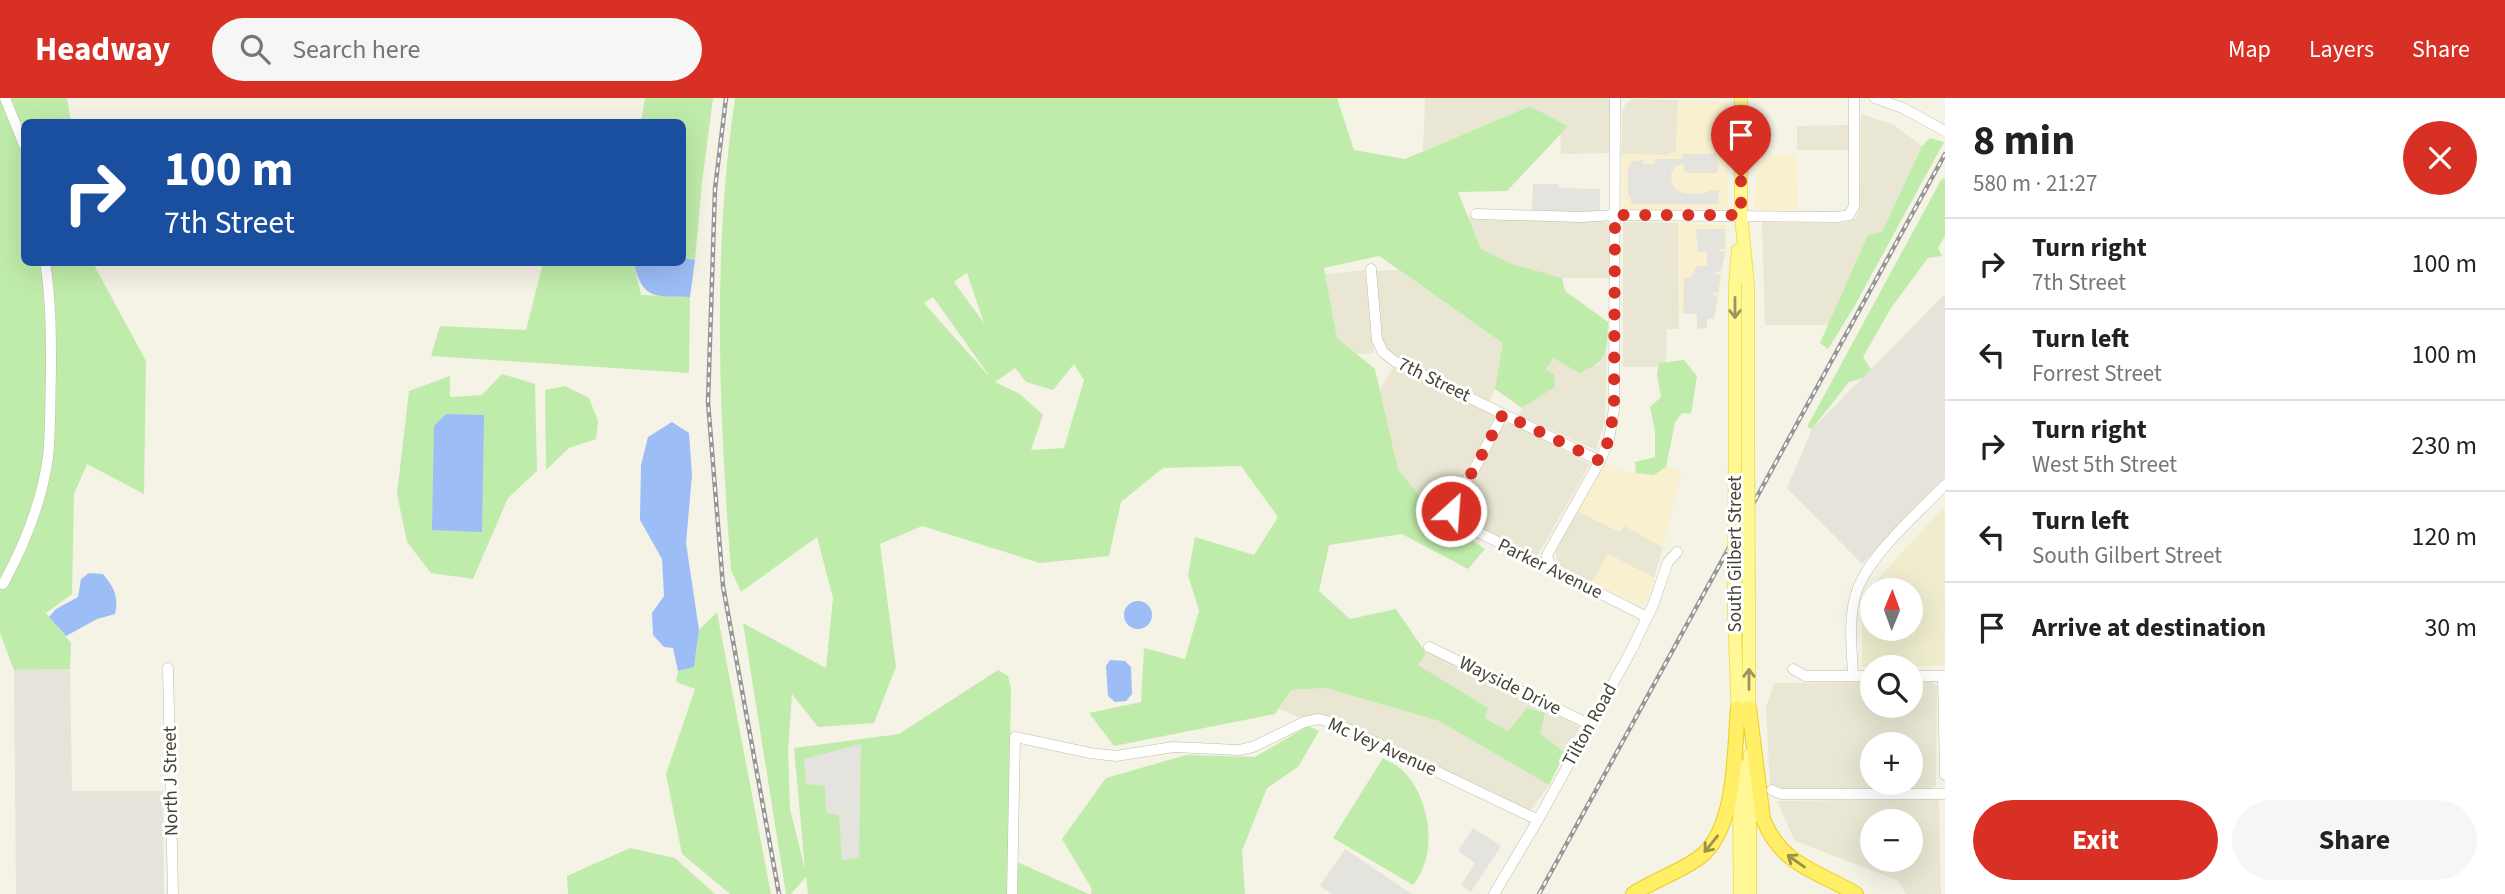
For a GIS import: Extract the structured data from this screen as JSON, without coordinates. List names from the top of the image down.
{
  "streets": {
    "main road": ["South Gilbert Street"],
    "street": [
      "7th Street",
      "Parker Avenue",
      "Wayside Drive",
      "Tilton Road",
      "Mc Vey Avenue",
      "North J Street"
    ]
  },
  "crossings": [
    ["7th Street", "Parker Avenue"],
    ["Parker Avenue", "Tilton Road"],
    ["Wayside Drive", "Tilton Road"],
    ["Tilton Road", "Mc Vey Avenue"]
  ],
  "north": "top",
  "page": {
    "header": "Headway",
    "search": "Search here",
    "nav": ["Map", "Layers", "Share"],
    "heading": ["8 min", "580 m · 21:27"],
    "turn": ["100 m", "7th Street"],
    "list": [
      {
        "name": "Turn right",
        "note": "7th Street",
        "value": "100 m"
      },
      {
        "name": "Turn left",
        "note": "Forrest Street",
        "value": "100 m"
      },
      {
        "name": "Turn right",
        "note": "West 5th Street",
        "value": "230 m"
      },
      {
        "name": "Turn left",
        "note": "South Gilbert Street",
        "value": "120 m"
      },
      {
        "name": "Arrive at destination",
        "value": "30 m"
      }
    ],
    "map_buttons": ["+", "−"],
    "buttons": ["Exit", "Share"]
  }
}
